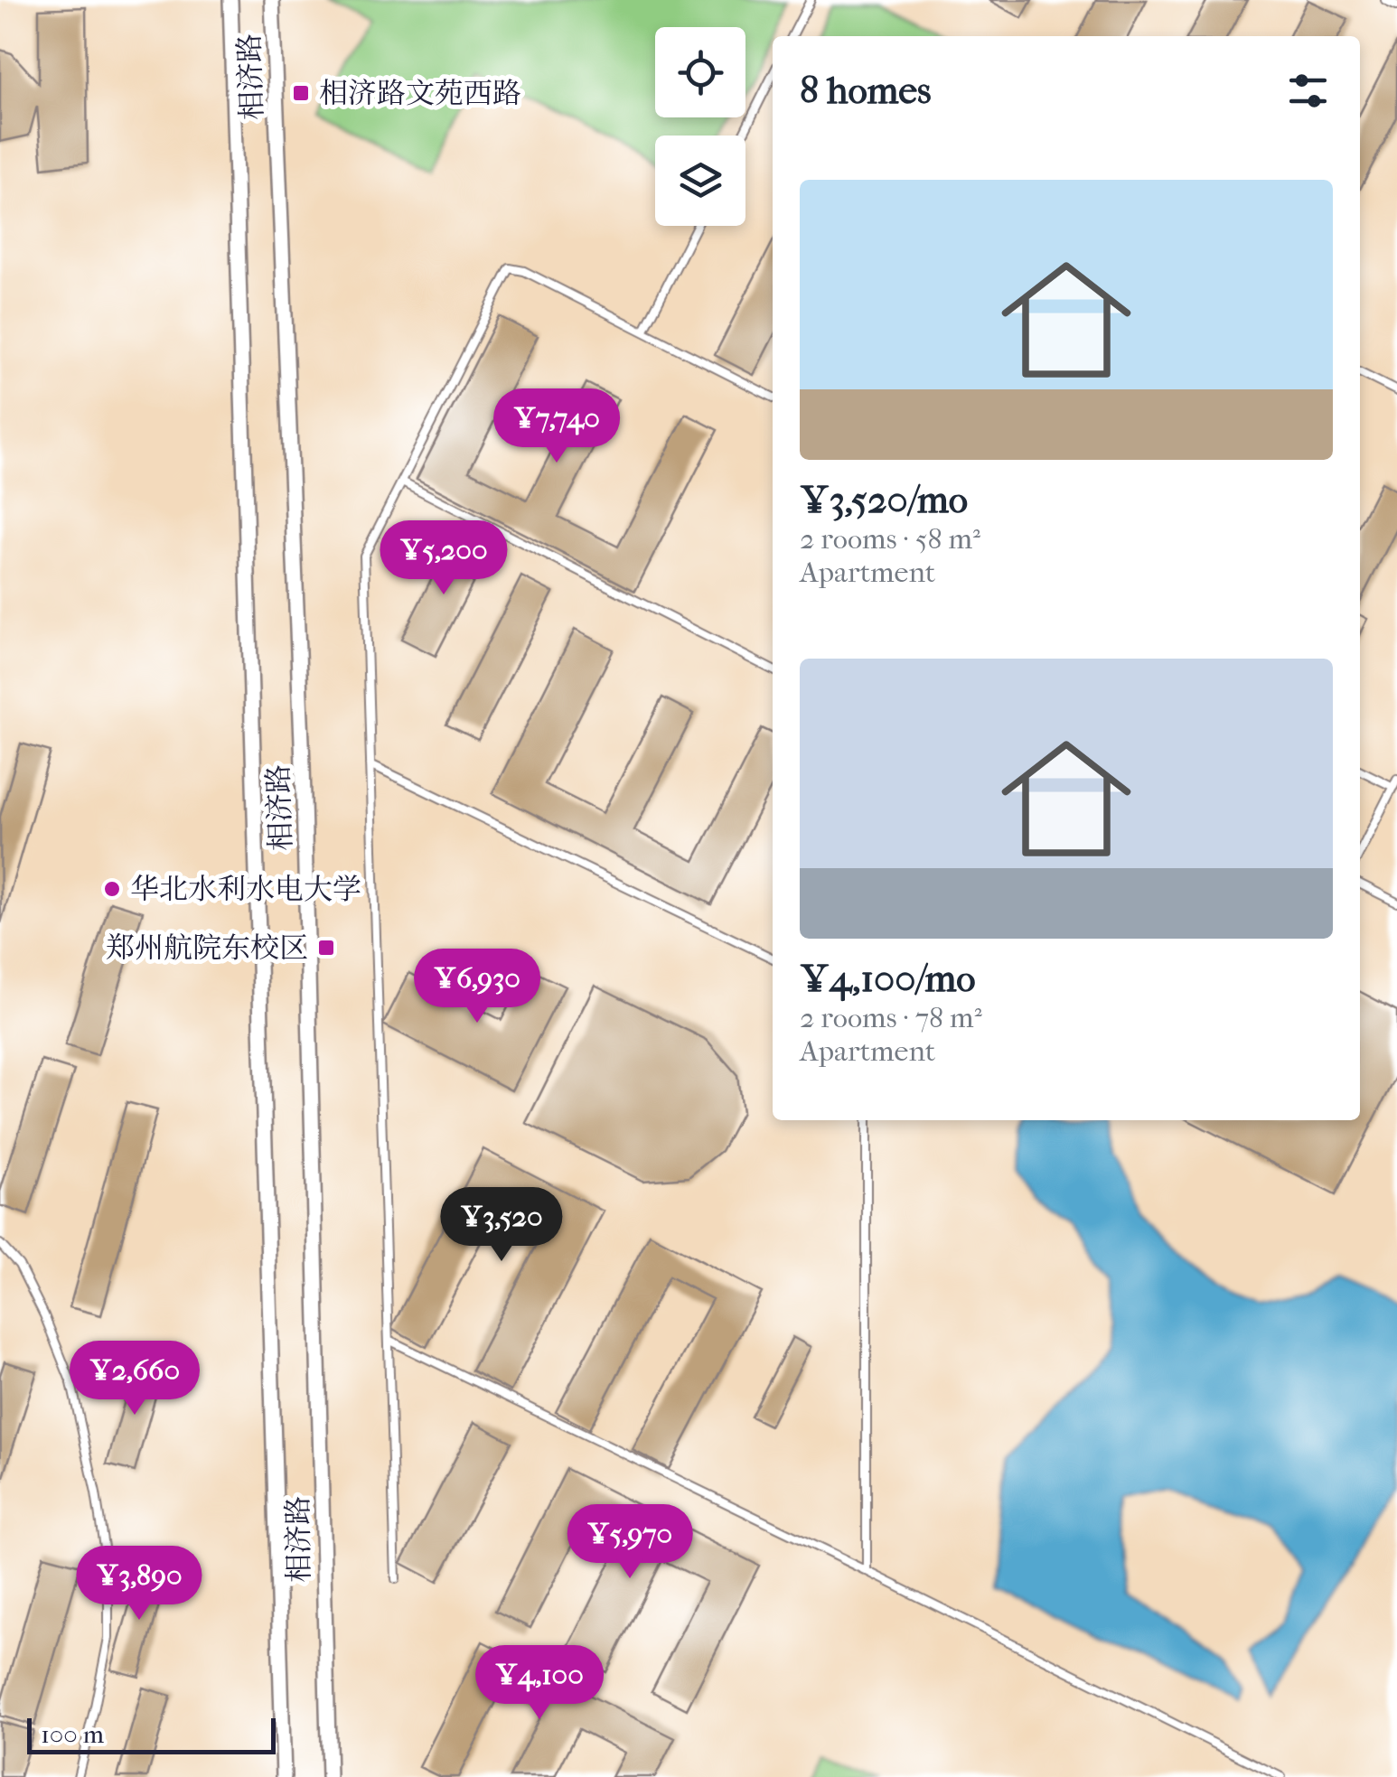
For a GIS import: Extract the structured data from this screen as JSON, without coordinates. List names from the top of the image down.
{
  "streets": {
    "street": ["相济路"]
  },
  "places": {
    "transit": ["相济路文苑西路", "郑州航院东校区"],
    "other": ["华北水利水电大学"]
  },
  "scale_bar": "100 m",
  "page": {
    "heading": "8 homes",
    "list": [
      {
        "name": "¥3,520/mo",
        "note": "2 rooms · 58 m² · Apartment"
      },
      {
        "name": "¥4,100/mo",
        "note": "2 rooms · 78 m² · Apartment"
      }
    ],
    "price": [
      "¥7,740",
      "¥5,200",
      "¥6,930",
      "¥3,520",
      "¥2,660",
      "¥5,970",
      "¥3,890",
      "¥4,100"
    ],
    "scale": "100 m"
  }
}
